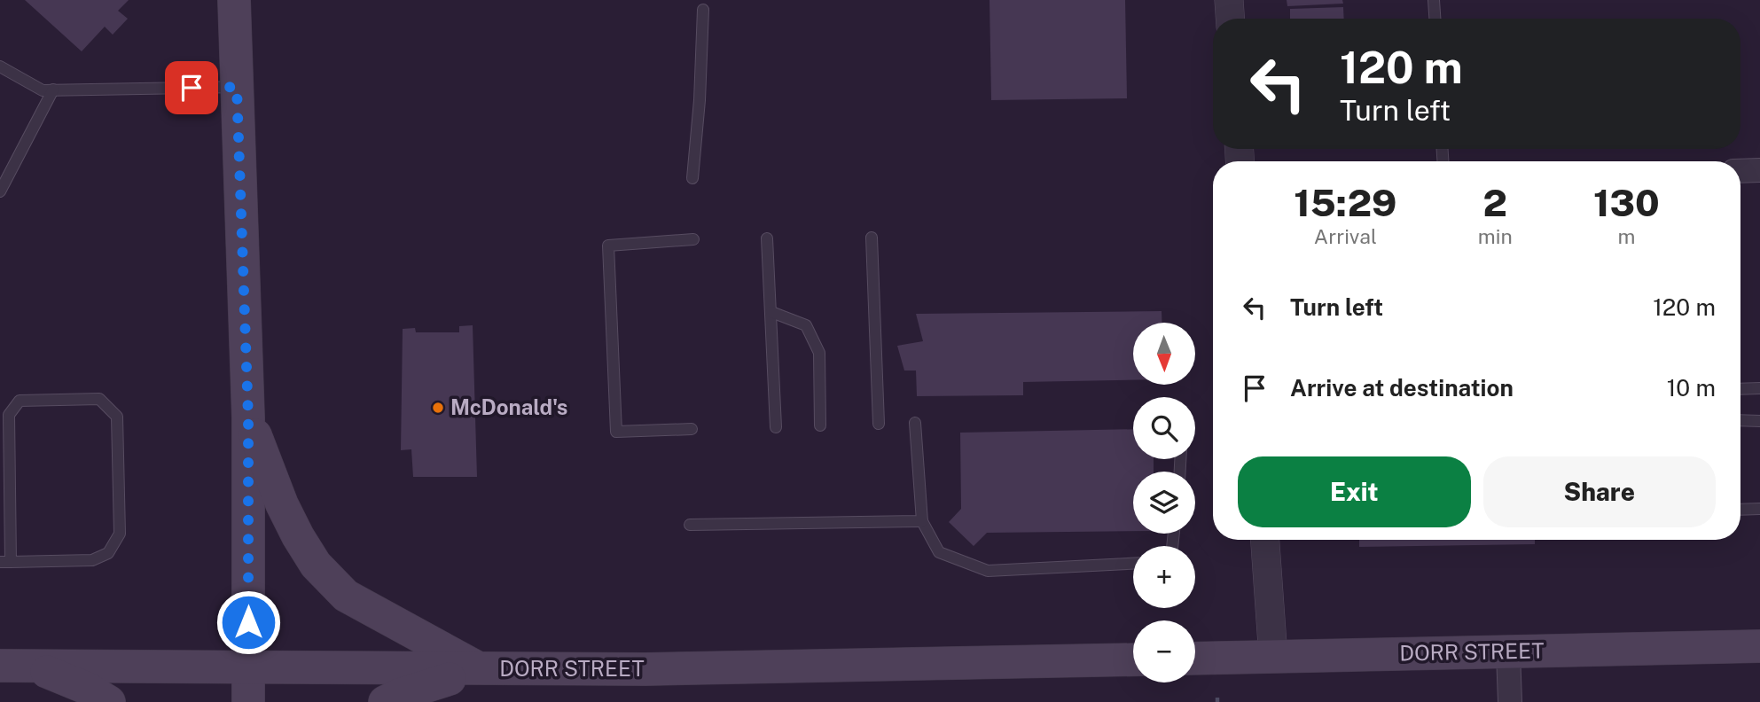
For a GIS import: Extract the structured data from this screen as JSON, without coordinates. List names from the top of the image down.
{
  "streets": {
    "main road": ["DORR STREET"]
  },
  "places": ["McDonald's"],
  "north": "bottom",
  "page": {
    "turn": ["120 m", "Turn left"],
    "eta": [
      "15:29",
      "Arrival",
      "2",
      "min",
      "130",
      "m"
    ],
    "list": [
      {
        "name": "Turn left",
        "value": "120 m"
      },
      {
        "name": "Arrive at destination",
        "value": "10 m"
      }
    ],
    "map_buttons": ["+", "−"],
    "buttons": ["Exit", "Share"]
  }
}
